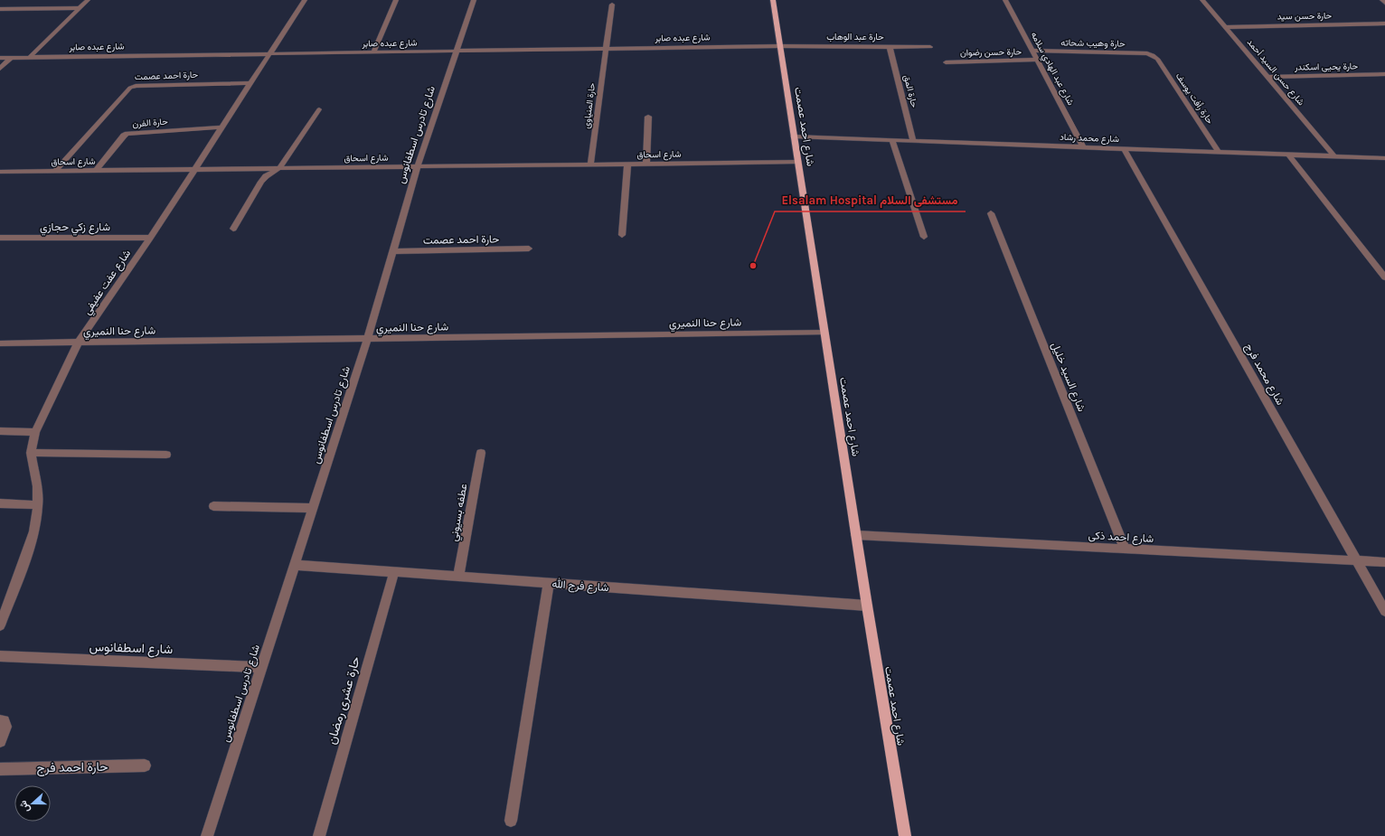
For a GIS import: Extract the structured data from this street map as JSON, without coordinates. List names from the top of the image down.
{
  "streets": {
    "main road": ["شارع احمد عصمت"],
    "street": [
      "حارة حسن سيد",
      "حارة عبد الوهاب",
      "شارع عبده صابر",
      "حارة وهيب شحاته",
      "حارة حسن رضوان",
      "حارة يحيى اسكندر",
      "شارع عبد الهادي سلامه",
      "شارع حسن السيد أحمد",
      "حارة احمد عصمت",
      "حارة المق",
      "حارة رأفت يوسف",
      "حارة المنياوى",
      "حارة الفرن",
      "شارع تادرس اسطفانوس",
      "شارع محمد رشاد",
      "شارع اسحاق",
      "شارع زكي حجازي",
      "شارع عفت عفيفي",
      "شارع حنا النميري",
      "شارع محمد فرج",
      "شارع السيد خليل",
      "عطفه بسيوني",
      "شارع احمد ذكى",
      "شارع فرج الله",
      "شارع اسطفانوس",
      "حارة عشرى رمضان",
      "حارة احمد فرج"
    ]
  },
  "crossings": [
    ["حارة حسن سيد", "شارع حسن السيد أحمد"],
    ["حارة عبد الوهاب", "شارع عبده صابر"],
    ["حارة عبد الوهاب", "حارة المق"],
    ["حارة عبد الوهاب", "شارع احمد عصمت"],
    ["شارع عبده صابر", "حارة المنياوى"],
    ["شارع عبده صابر", "شارع احمد عصمت"],
    ["شارع عبده صابر", "شارع تادرس اسطفانوس"],
    ["شارع عبده صابر", "شارع عفت عفيفي"],
    ["حارة وهيب شحاته", "شارع عبد الهادي سلامه"],
    ["حارة وهيب شحاته", "حارة رأفت يوسف"],
    ["حارة حسن رضوان", "شارع عبد الهادي سلامه"],
    ["حارة يحيى اسكندر", "شارع حسن السيد أحمد"],
    ["شارع عبد الهادي سلامه", "شارع محمد رشاد"],
    ["شارع حسن السيد أحمد", "شارع محمد رشاد"],
    ["حارة احمد عصمت", "شارع تادرس اسطفانوس"],
    ["حارة احمد عصمت", "شارع اسحاق"],
    ["حارة احمد عصمت", "شارع عفت عفيفي"],
    ["حارة المق", "شارع محمد رشاد"],
    ["حارة رأفت يوسف", "شارع محمد رشاد"],
    ["حارة المنياوى", "شارع اسحاق"],
    ["حارة الفرن", "شارع اسحاق"],
    ["حارة الفرن", "شارع عفت عفيفي"],
    ["شارع احمد عصمت", "شارع محمد رشاد"],
    ["شارع احمد عصمت", "شارع اسحاق"],
    ["شارع احمد عصمت", "شارع حنا النميري"],
    ["شارع احمد عصمت", "شارع احمد ذكى"],
    ["شارع احمد عصمت", "شارع فرج الله"],
    ["شارع تادرس اسطفانوس", "شارع اسحاق"],
    ["شارع تادرس اسطفانوس", "شارع حنا النميري"],
    ["شارع تادرس اسطفانوس", "شارع فرج الله"],
    ["شارع تادرس اسطفانوس", "شارع اسطفانوس"],
    ["شارع محمد رشاد", "شارع محمد فرج"],
    ["شارع اسحاق", "شارع عفت عفيفي"],
    ["شارع زكي حجازي", "شارع عفت عفيفي"],
    ["شارع عفت عفيفي", "شارع حنا النميري"],
    ["شارع محمد فرج", "شارع احمد ذكى"],
    ["شارع السيد خليل", "شارع احمد ذكى"],
    ["عطفه بسيوني", "شارع فرج الله"],
    ["شارع فرج الله", "حارة عشرى رمضان"]
  ],
  "places": ["Elsalam Hospital مستشفى السلام"],
  "north": "left"
}
